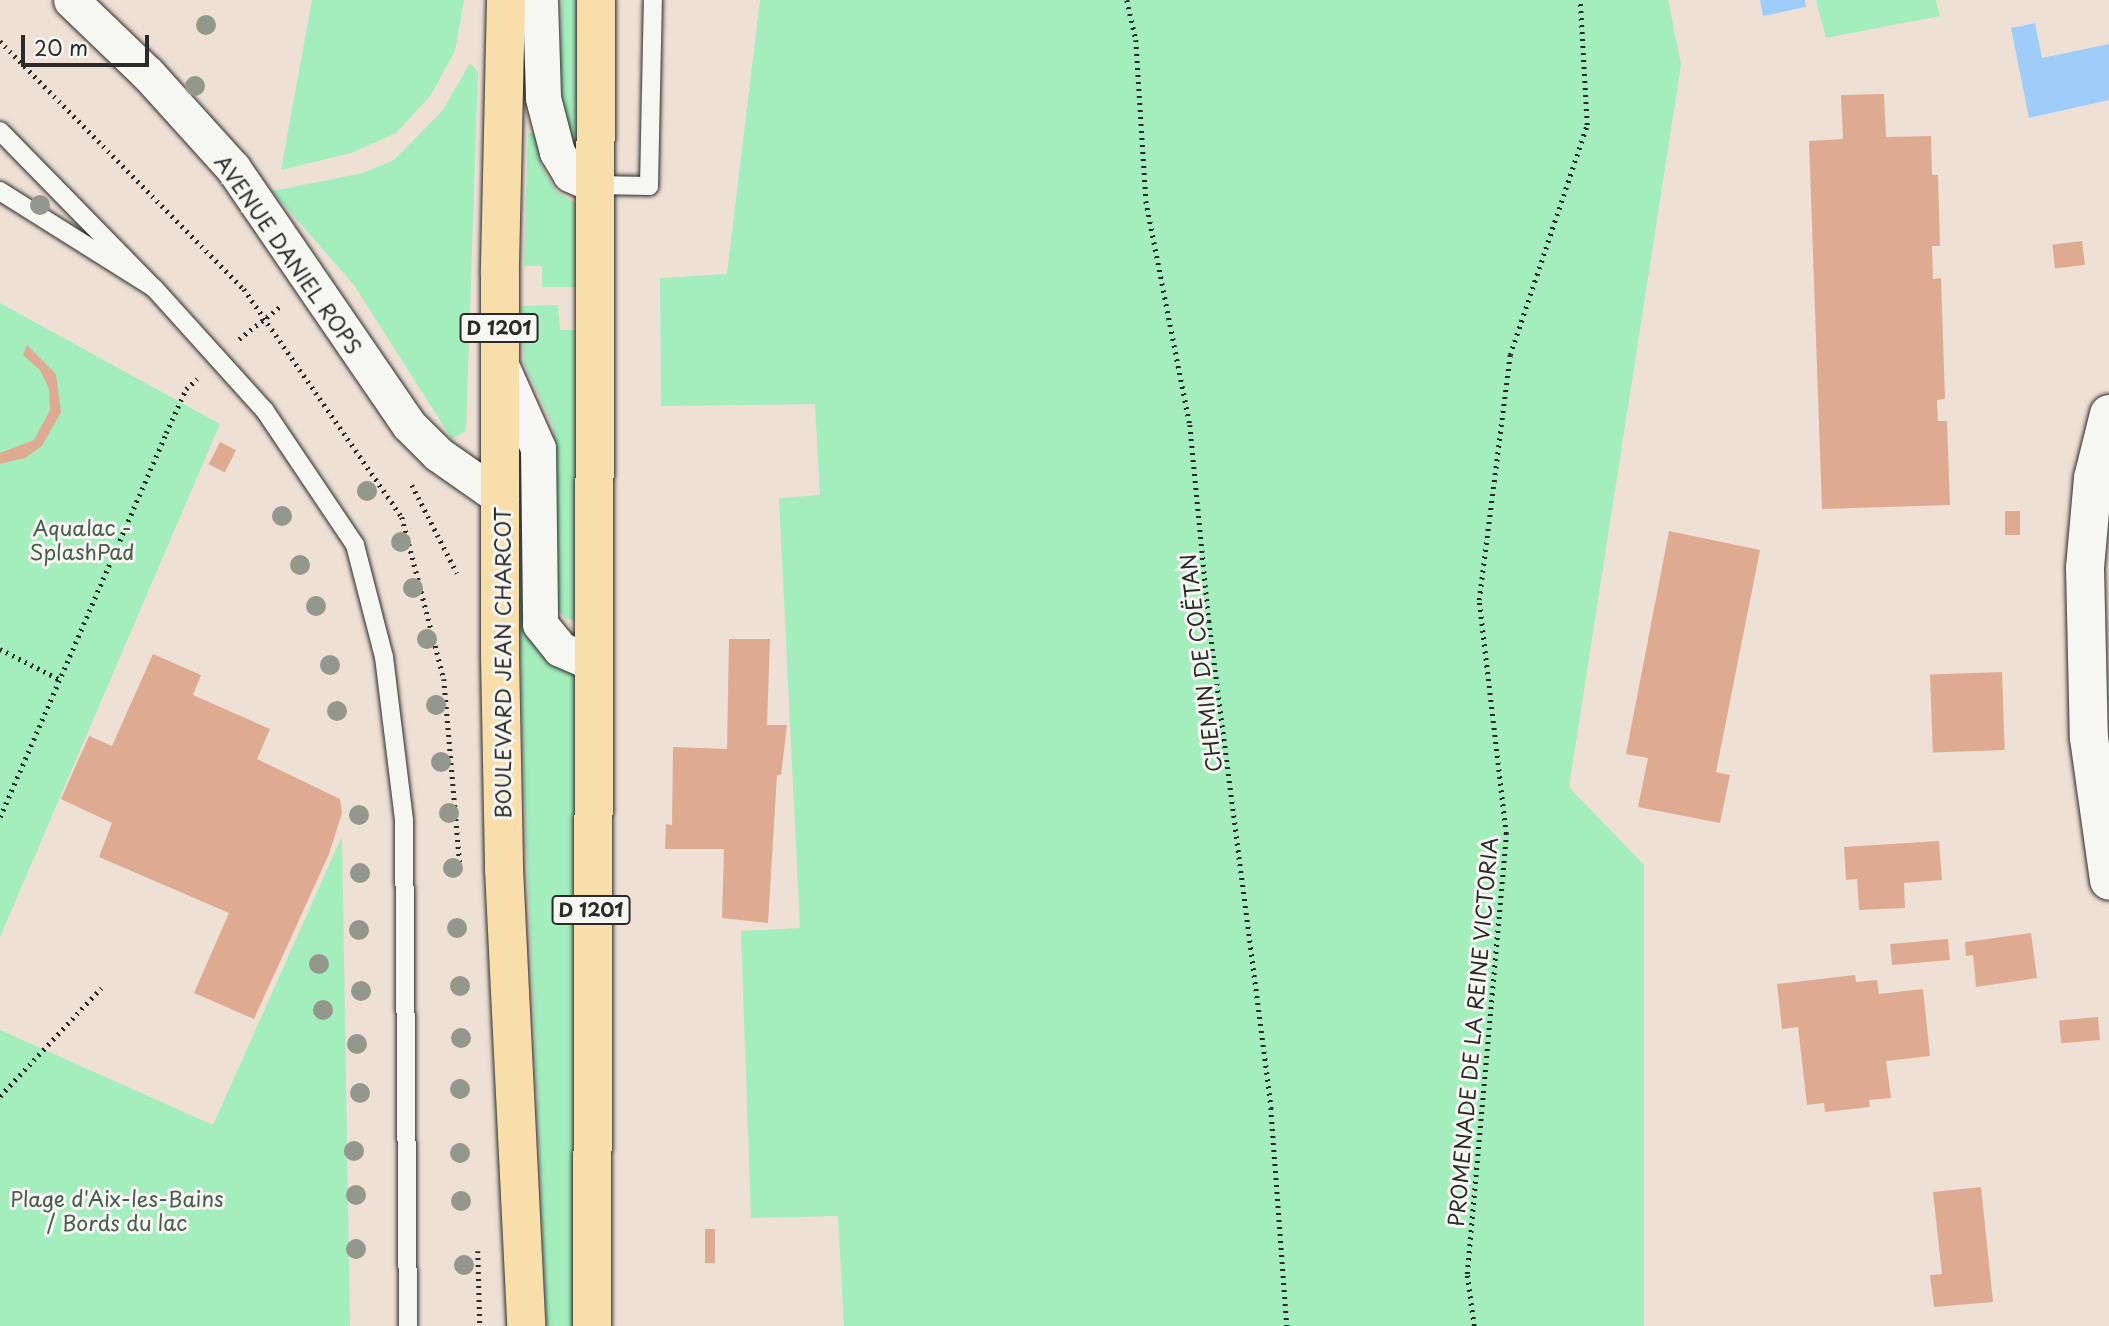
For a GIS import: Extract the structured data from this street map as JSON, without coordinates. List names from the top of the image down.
{
  "streets": {
    "main road": ["D 1201", "BOULEVARD JEAN CHARCOT"],
    "street": ["AVENUE DANIEL ROPS"],
    "path": ["CHEMIN DE COËTAN", "PROMENADE DE LA REINE VICTORIA"]
  },
  "crossings": [
    ["AVENUE DANIEL ROPS", "BOULEVARD JEAN CHARCOT"]
  ],
  "parks": ["Aqualac - SplashPad", "Plage d'Aix-les-Bains / Bords du lac"],
  "scale_bar": "20 m"
}
